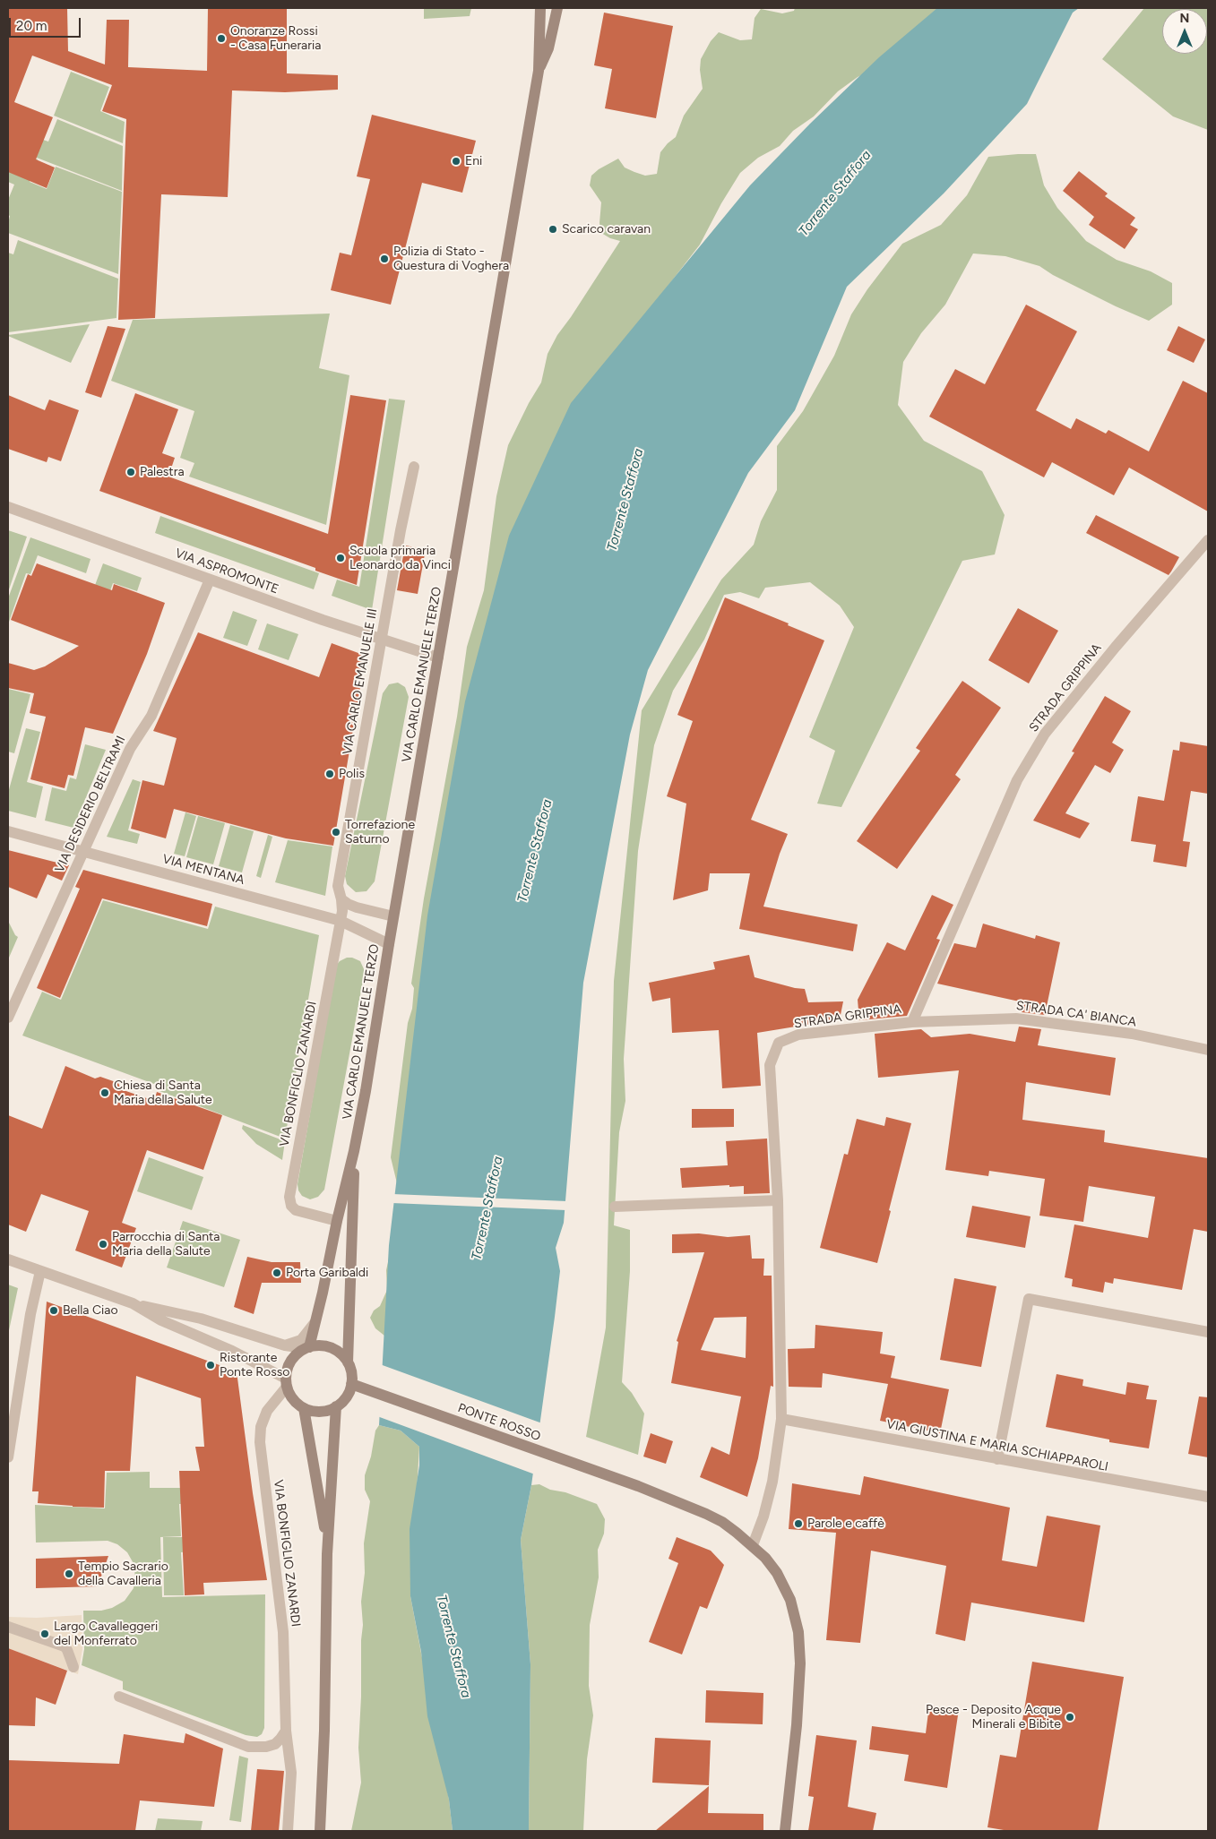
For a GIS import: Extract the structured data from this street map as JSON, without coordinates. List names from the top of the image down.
{
  "streets": {
    "main road": ["VIA CARLO EMANUELE TERZO", "PONTE ROSSO"],
    "street": [
      "VIA ASPROMONTE",
      "VIA CARLO EMANUELE III",
      "STRADA GRIPPINA",
      "VIA DESIDERIO BELTRAMI",
      "VIA MENTANA",
      "STRADA CA' BIANCA",
      "VIA BONFIGLIO ZANARDI",
      "VIA GIUSTINA E MARIA SCHIAPPAROLI"
    ]
  },
  "crossings": [
    ["VIA ASPROMONTE", "VIA CARLO EMANUELE TERZO"],
    ["VIA ASPROMONTE", "VIA CARLO EMANUELE III"],
    ["VIA ASPROMONTE", "VIA DESIDERIO BELTRAMI"],
    ["VIA CARLO EMANUELE TERZO", "VIA MENTANA"],
    ["VIA CARLO EMANUELE TERZO", "VIA BONFIGLIO ZANARDI"],
    ["VIA CARLO EMANUELE TERZO", "PONTE ROSSO"],
    ["VIA CARLO EMANUELE III", "VIA BONFIGLIO ZANARDI"],
    ["STRADA GRIPPINA", "STRADA CA' BIANCA"],
    ["STRADA GRIPPINA", "PONTE ROSSO"],
    ["STRADA GRIPPINA", "VIA GIUSTINA E MARIA SCHIAPPAROLI"],
    ["VIA DESIDERIO BELTRAMI", "VIA MENTANA"],
    ["VIA MENTANA", "VIA BONFIGLIO ZANARDI"],
    ["VIA BONFIGLIO ZANARDI", "PONTE ROSSO"]
  ],
  "water": ["Torrente Staffora"],
  "places": [
    "Onoranze Rossi - Casa Funeraria",
    "Eni",
    "Scarico caravan",
    "Polizia di Stato - Questura di Voghera",
    "Palestra",
    "Scuola primaria Leonardo da Vinci",
    "Polis",
    "Torrefazione Saturno",
    "Chiesa di Santa Maria della Salute",
    "Parrocchia di Santa Maria della Salute",
    "Porta Garibaldi",
    "Bella Ciao",
    "Ristorante Ponte Rosso",
    "Parole e caffè",
    "Tempio Sacrario della Cavalleria",
    "Largo Cavalleggeri del Monferrato",
    "Pesce - Deposito Acque Minerali e Bibite"
  ],
  "scale_bar": "20 m",
  "north": "top"
}
